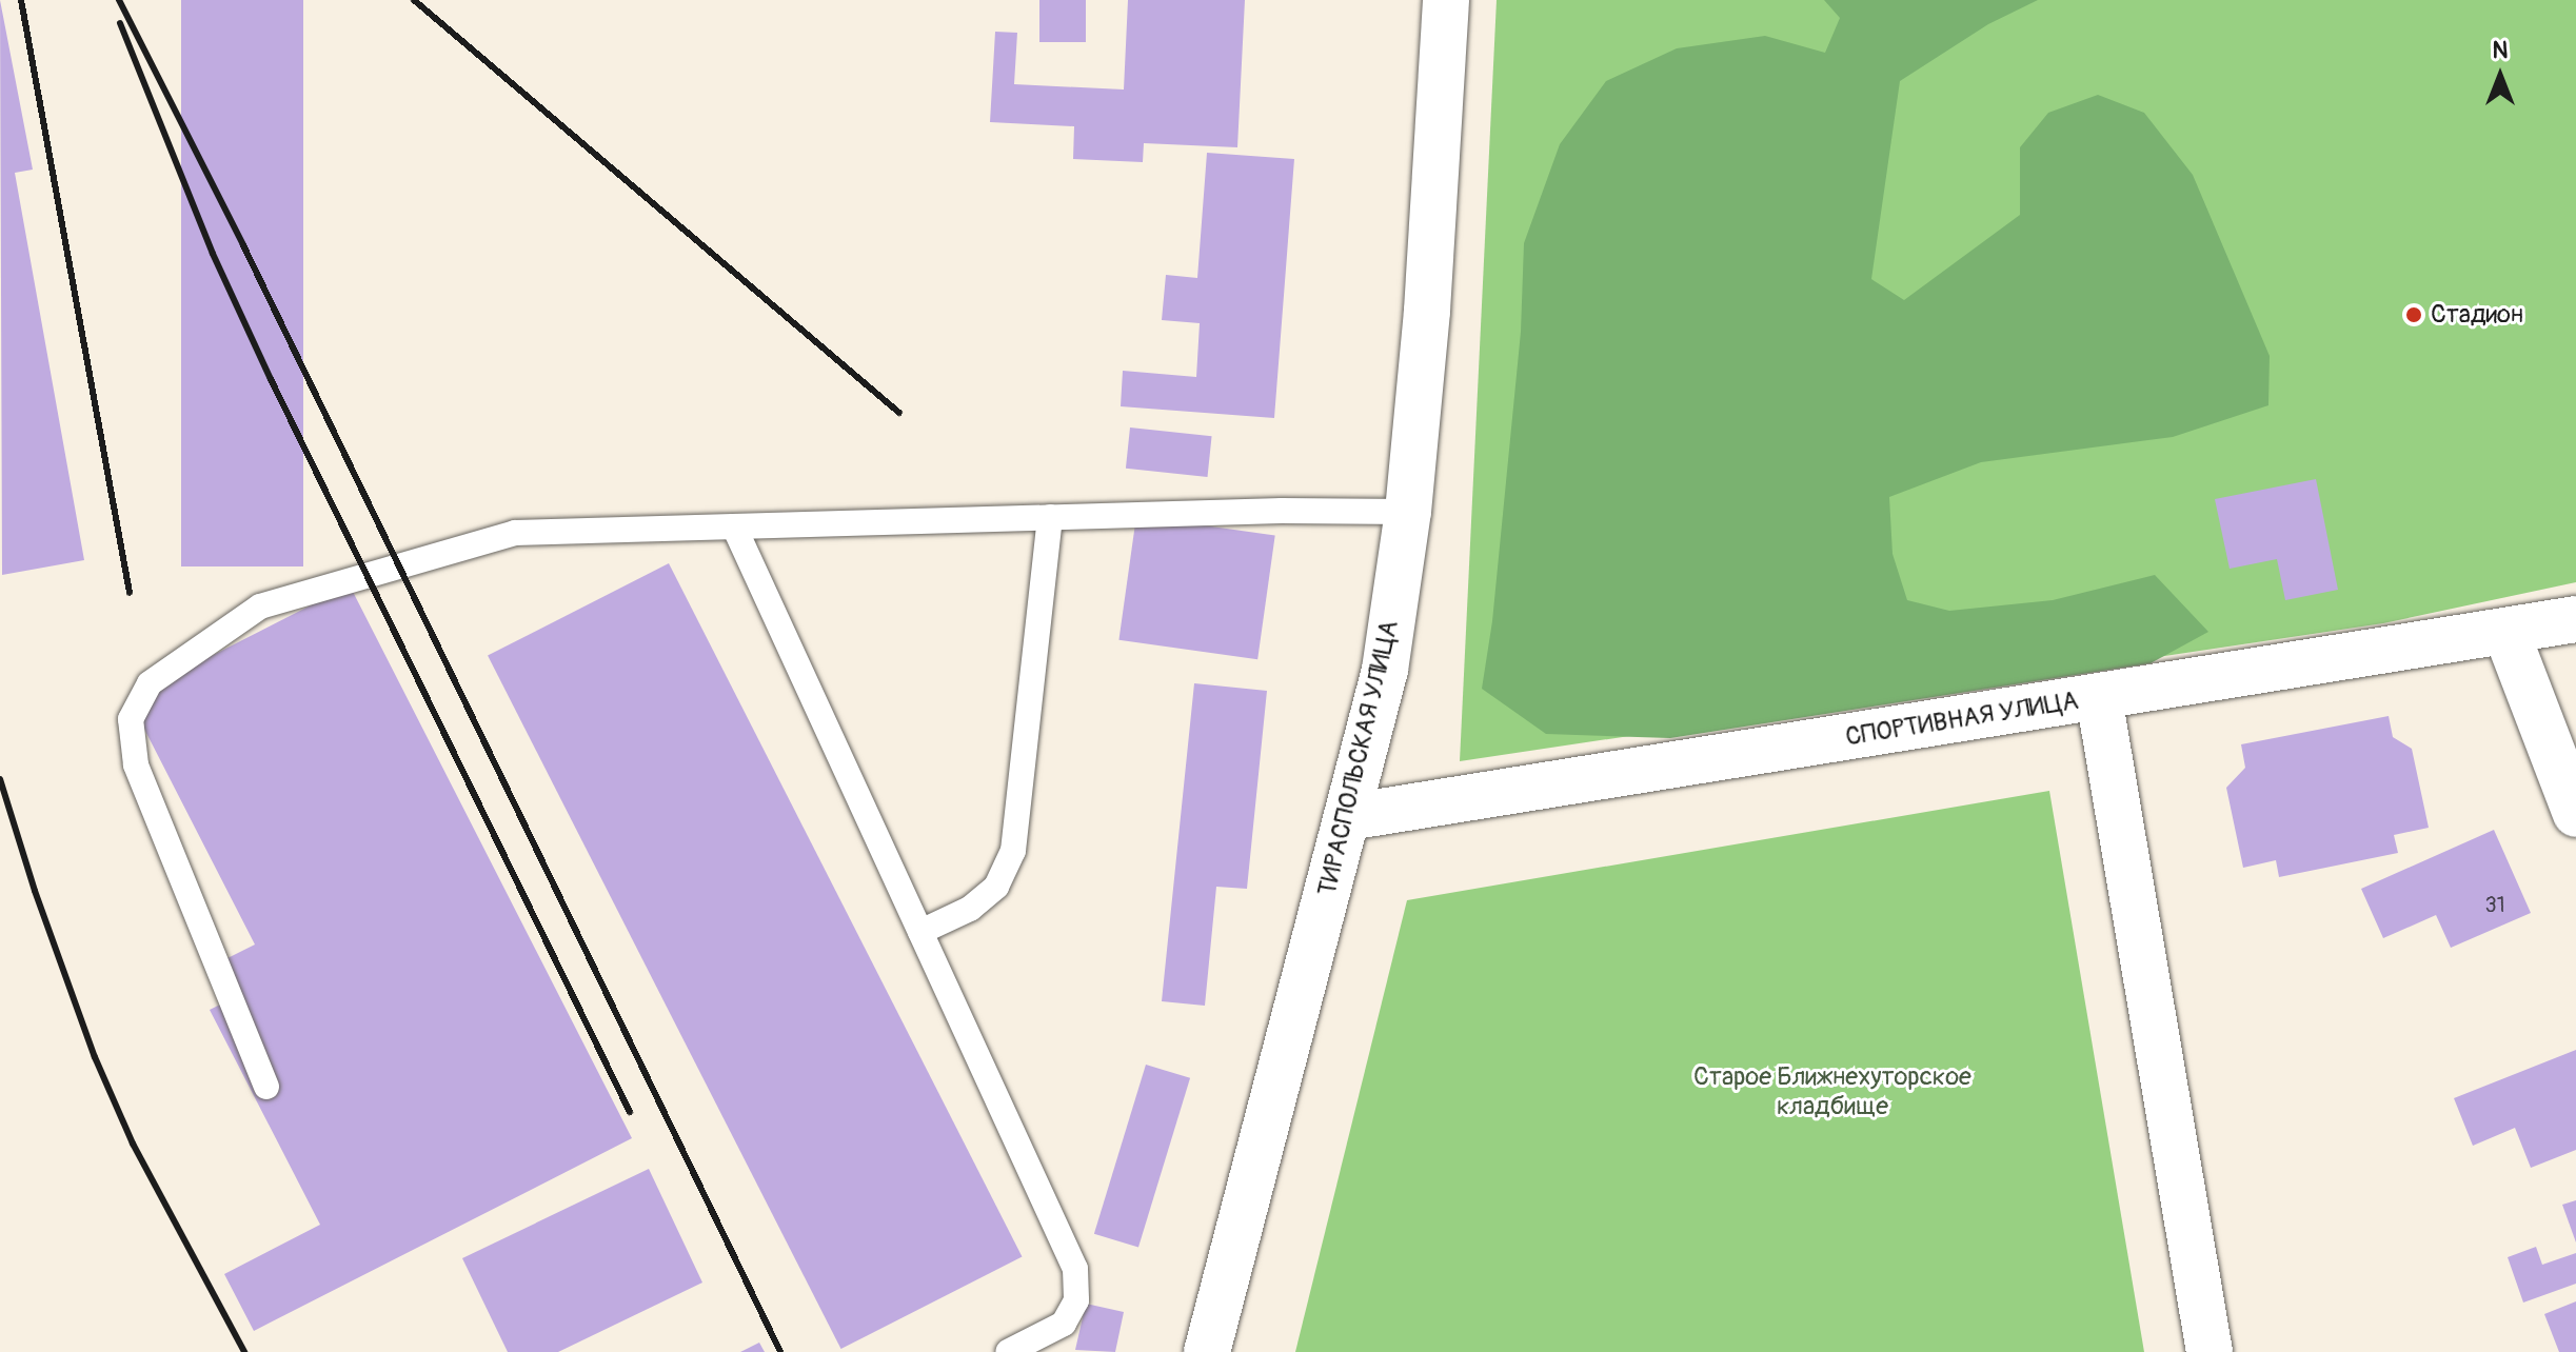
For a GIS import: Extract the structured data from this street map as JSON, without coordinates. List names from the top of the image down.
{
  "streets": {
    "street": ["СПОРТИВНАЯ УЛИЦА", "ТИРАСПОЛЬСКАЯ УЛИЦА"]
  },
  "crossings": [
    ["СПОРТИВНАЯ УЛИЦА", "ТИРАСПОЛЬСКАЯ УЛИЦА"]
  ],
  "parks": ["Старое Ближнехуторское кладбище"],
  "places": ["Стадион"],
  "house_numbers": ["31"],
  "north": "top"
}
